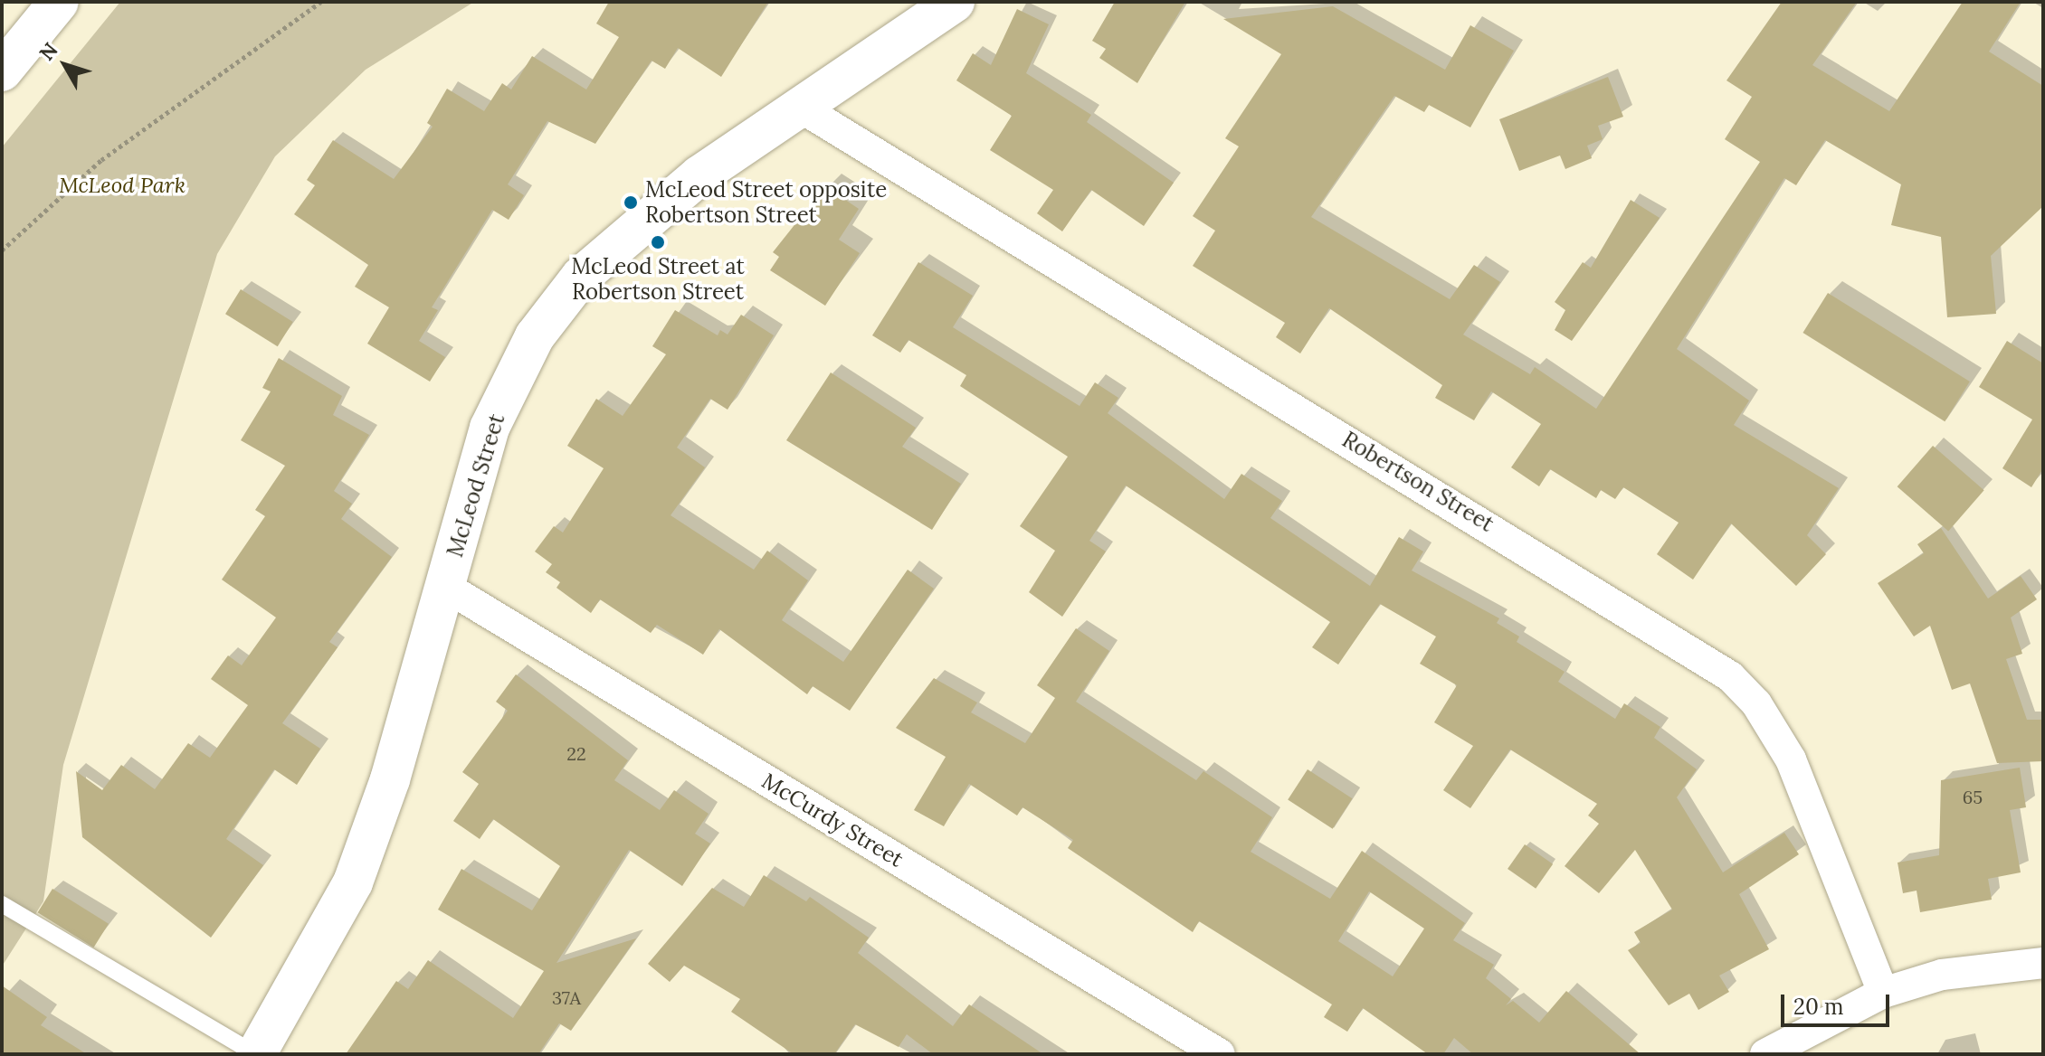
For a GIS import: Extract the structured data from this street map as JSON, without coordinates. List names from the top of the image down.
{
  "streets": {
    "main road": ["McLeod Street"],
    "street": ["Robertson Street", "McCurdy Street"]
  },
  "crossings": [
    ["Robertson Street", "McLeod Street"],
    ["McLeod Street", "McCurdy Street"]
  ],
  "parks": ["McLeod Park"],
  "places": ["McLeod Street opposite Robertson Street", "McLeod Street at Robertson Street"],
  "house_numbers": ["22", "65", "37A"],
  "scale_bar": "20 m",
  "north": "top left"
}
